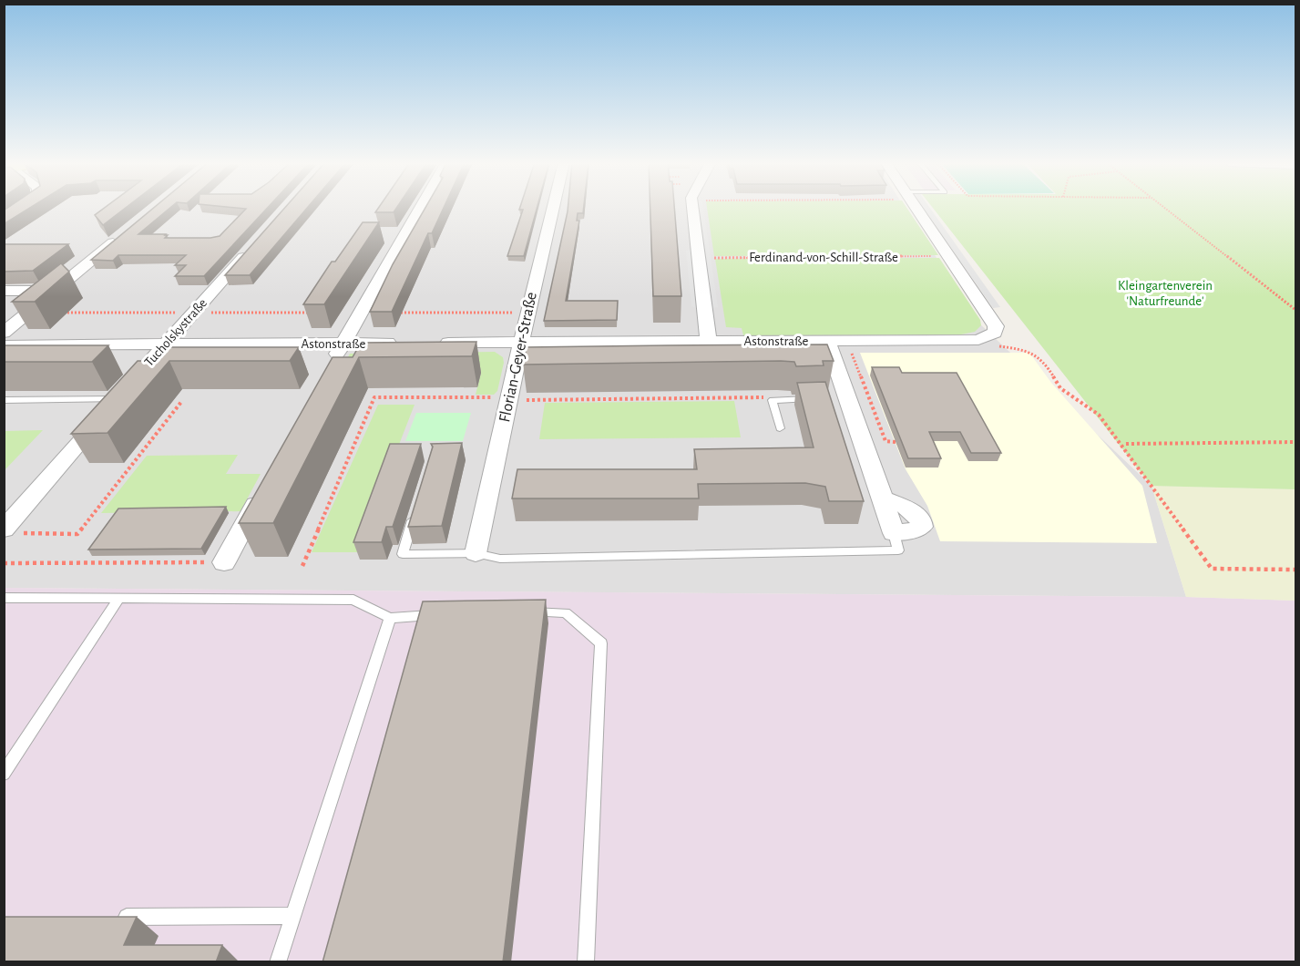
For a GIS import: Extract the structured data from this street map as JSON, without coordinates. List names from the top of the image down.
{
  "streets": {
    "street": ["Tucholskystraße", "Astonstraße", "Florian-Geyer-Straße"],
    "path": ["Ferdinand-von-Schill-Straße"]
  },
  "crossings": [
    ["Tucholskystraße", "Astonstraße"],
    ["Astonstraße", "Florian-Geyer-Straße"]
  ],
  "parks": ["Kleingartenverein 'Naturfreunde'"]
}
